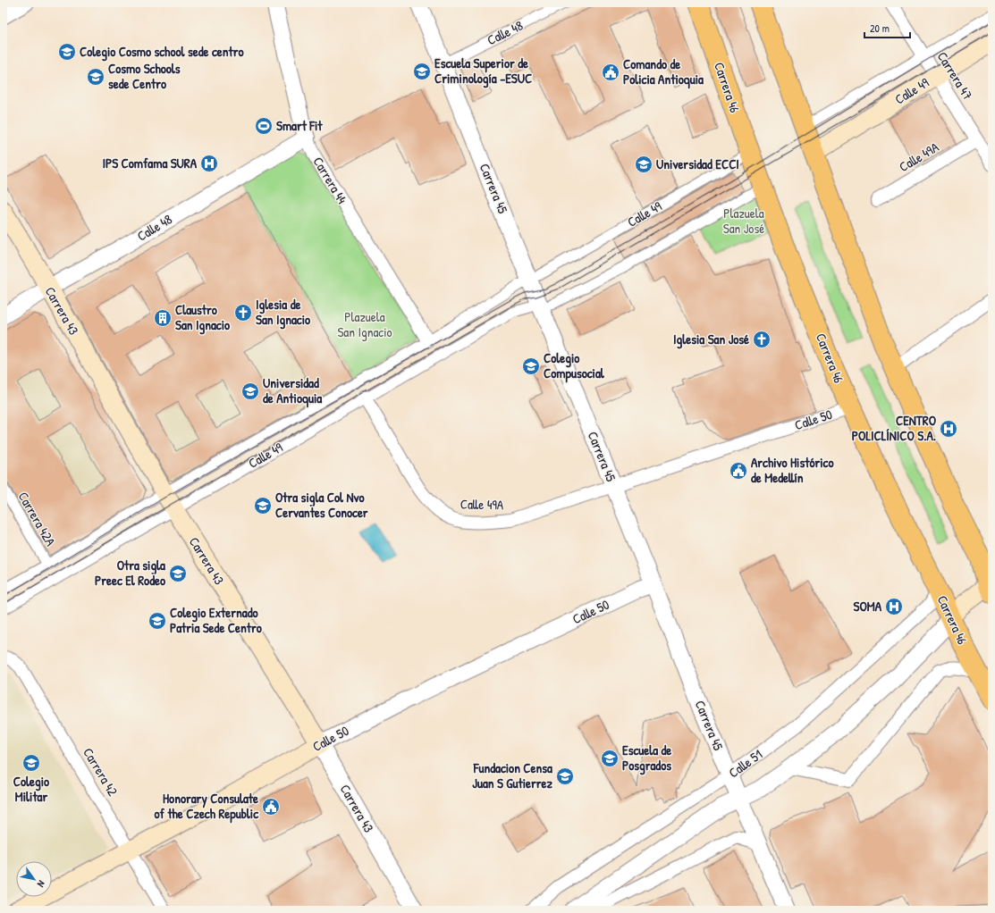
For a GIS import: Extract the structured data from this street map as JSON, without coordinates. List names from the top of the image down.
{
  "streets": {
    "main road": [
      "Carrera 46",
      "Calle 49",
      "Carrera 43",
      "Calle 50",
      "Calle 51"
    ],
    "street": [
      "Calle 48",
      "Carrera 47",
      "Calle 49A",
      "Carrera 44",
      "Carrera 45",
      "Carrera 42A",
      "Carrera 42"
    ]
  },
  "crossings": [
    ["Calle 48", "Carrera 44"],
    ["Calle 48", "Carrera 45"],
    ["Calle 48", "Carrera 43"],
    ["Carrera 47", "Calle 49"],
    ["Carrera 47", "Calle 49A"],
    ["Carrera 46", "Calle 49"],
    ["Carrera 46", "Calle 50"],
    ["Carrera 46", "Calle 51"],
    ["Calle 49", "Calle 49A"],
    ["Calle 49", "Carrera 44"],
    ["Calle 49", "Carrera 43"],
    ["Calle 49", "Carrera 42A"],
    ["Calle 49A", "Carrera 45"],
    ["Calle 49A", "Calle 50"],
    ["Carrera 45", "Calle 50"],
    ["Carrera 45", "Calle 51"],
    ["Carrera 43", "Calle 50"],
    ["Calle 50", "Carrera 42"]
  ],
  "parks": ["Plazuela San José", "Plazuela San Ignacio"],
  "places": {
    "school or university": [
      "Colegio Cosmo school sede centro",
      "Escuela Superior de Criminología -ESUC",
      "Cosmo Schools sede Centro",
      "Universidad ECCI",
      "Colegio Compusocial",
      "Universidad de Antioquia",
      "Otra sigla Col Nvo Cervantes Conocer",
      "Otra sigla Preec El Rodeo",
      "Colegio Externado Patria Sede Centro",
      "Escuela de Posgrados",
      "Colegio Militar",
      "Fundacion Censa Juan S Gutierrez"
    ],
    "public building": ["Comando de Policia Antioquia", "Archivo Histórico de Medellín", "Honorary Consulate of the Czech Republic"],
    "sports": ["Smart Fit"],
    "hospital": ["IPS Comfama SURA", "CENTRO POLICLÍNICO S.A.", "SOMA"],
    "church": ["Iglesia de San Ignacio", "Iglesia San José"],
    "building": ["Claustro San Ignacio"]
  },
  "scale_bar": "20 m",
  "north": "bottom right"
}
